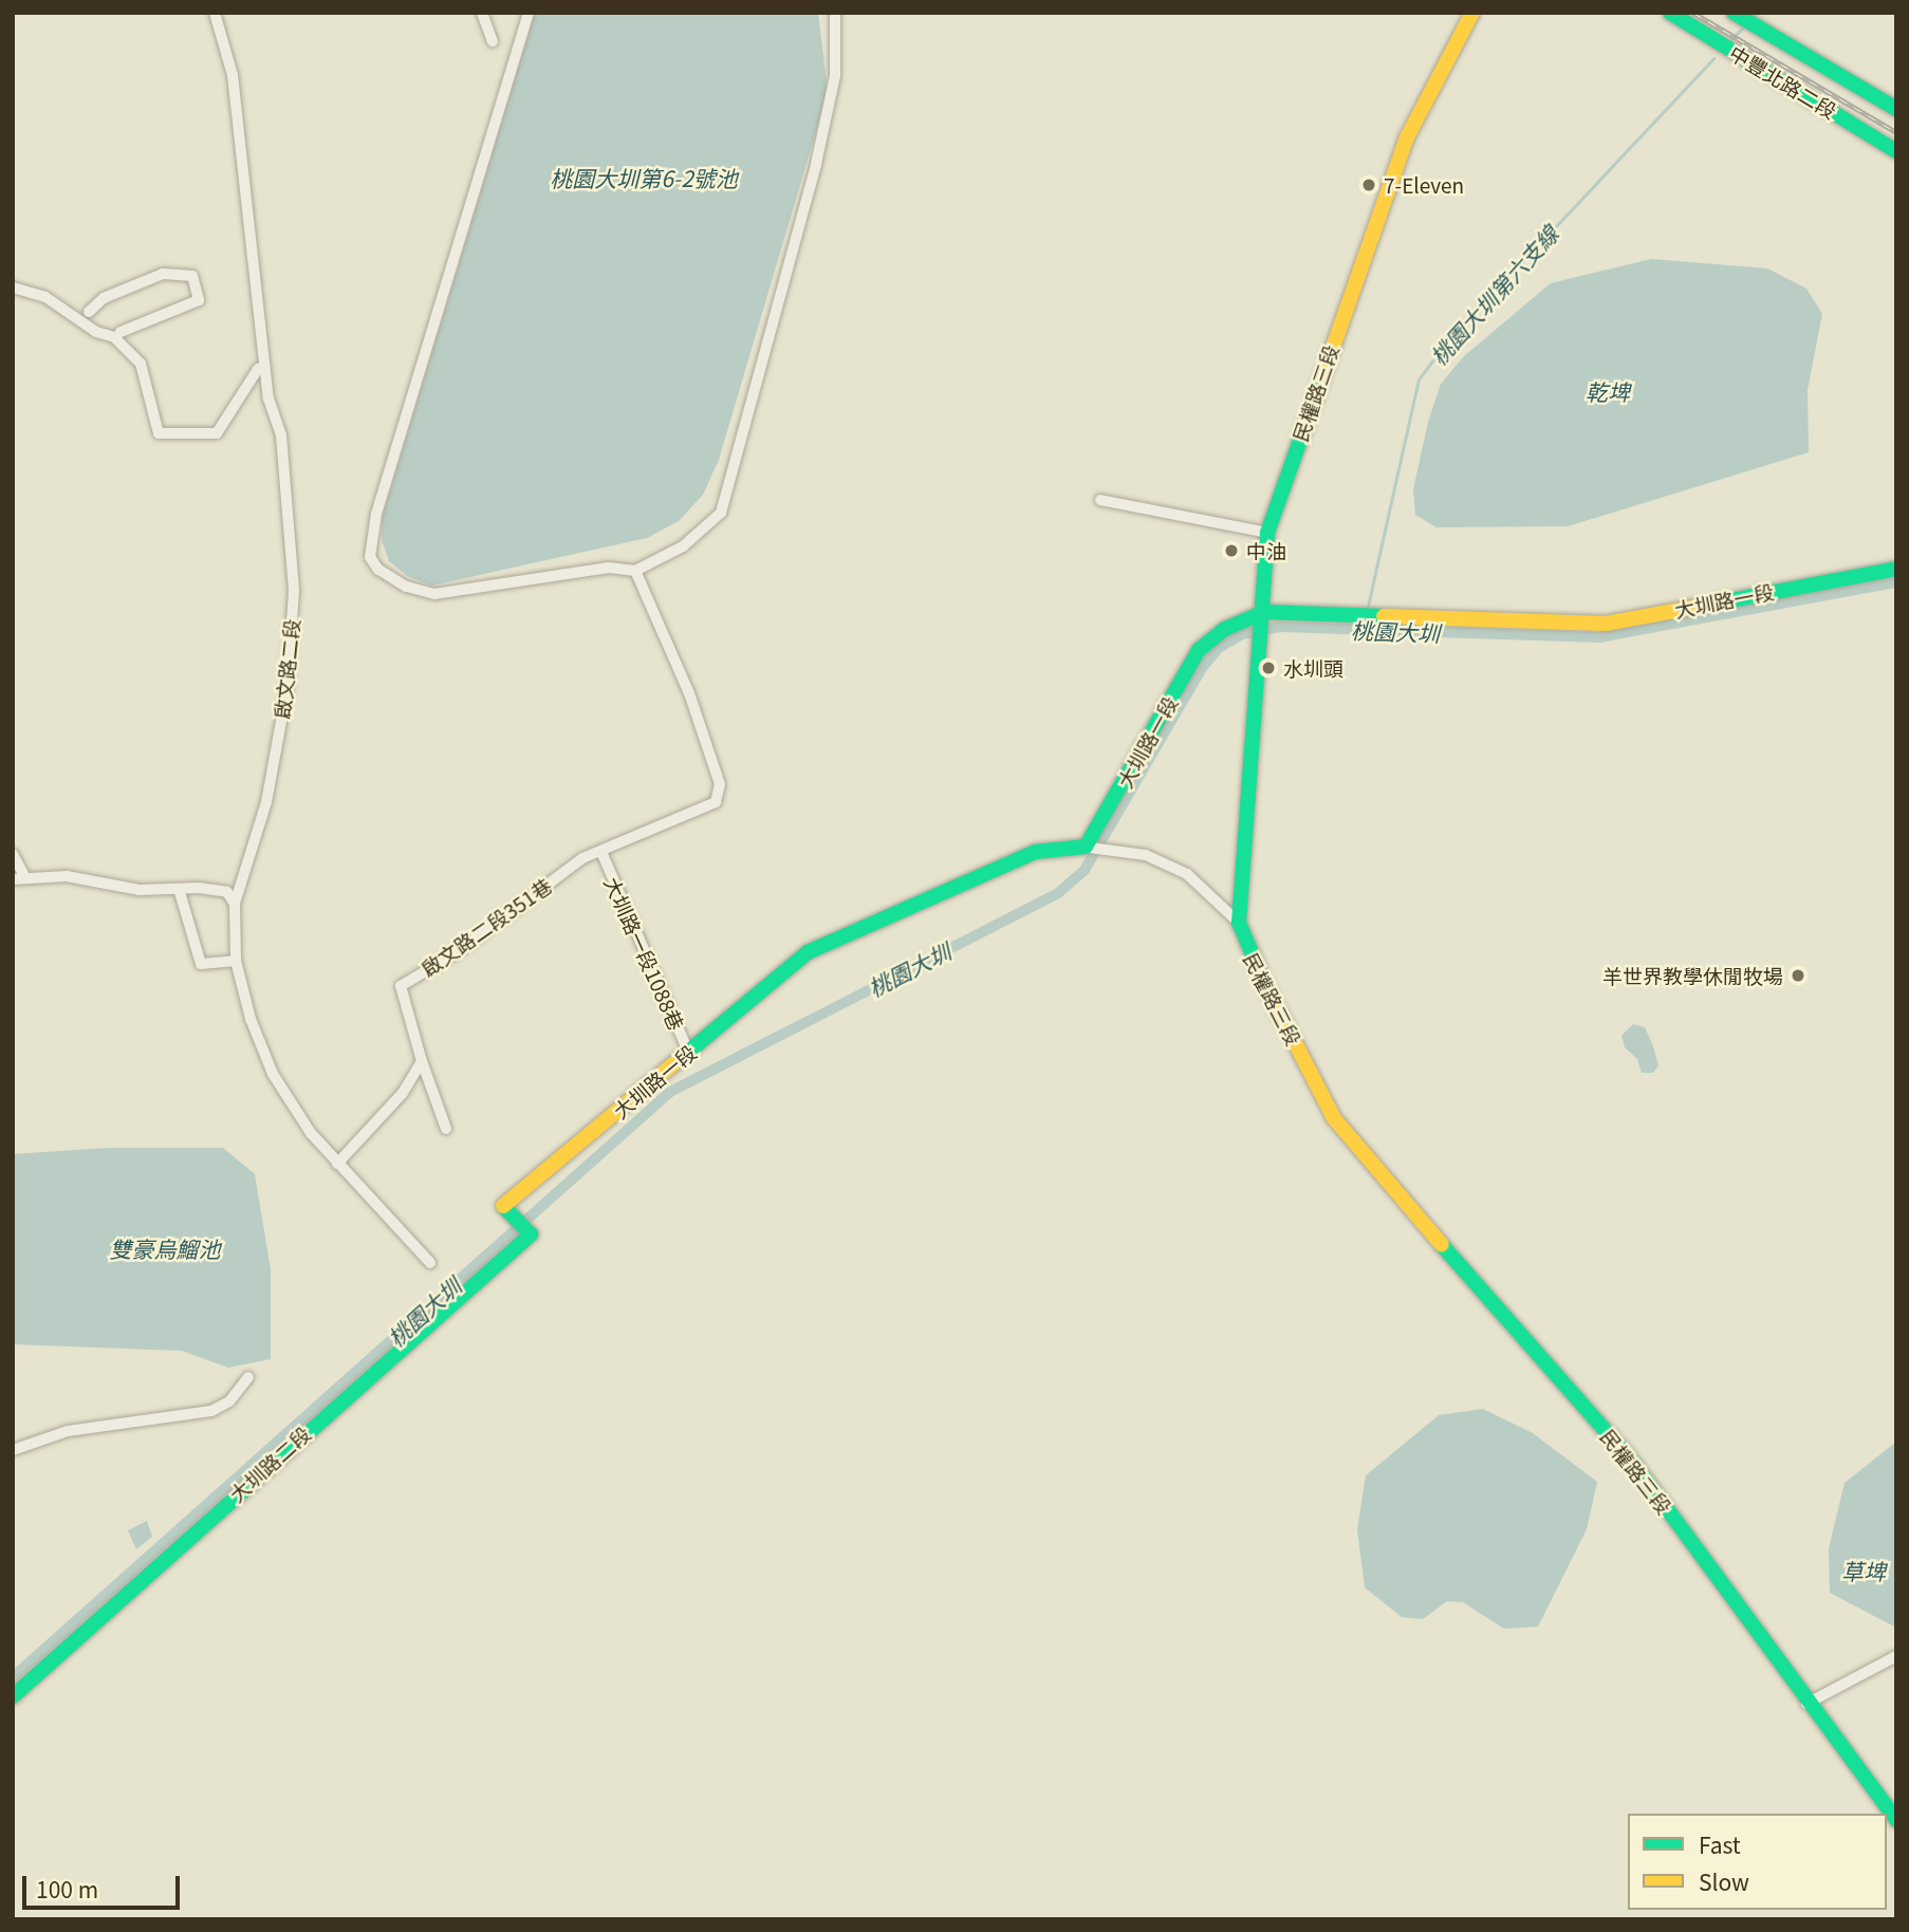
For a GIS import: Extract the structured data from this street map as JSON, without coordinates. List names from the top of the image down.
{
  "streets": {
    "street": [
      "中豐北路二段",
      "民權路三段",
      "大圳路一段",
      "啟文路二段",
      "啟文路二段351巷",
      "大圳路一段1088巷",
      "大圳路二段"
    ]
  },
  "crossings": [
    ["民權路三段", "大圳路一段"],
    ["大圳路一段", "大圳路一段1088巷"],
    ["大圳路一段", "大圳路二段"],
    ["啟文路二段351巷", "大圳路一段1088巷"]
  ],
  "water": [
    "桃園大圳第6-2號池",
    "桃園大圳第六支線",
    "乾埤",
    "桃園大圳",
    "雙豪烏鰡池",
    "草埤"
  ],
  "places": [
    "7-Eleven",
    "中油",
    "水圳頭",
    "羊世界教學休閒牧場"
  ],
  "legend": ["Fast", "Slow"],
  "scale_bar": "100 m"
}
